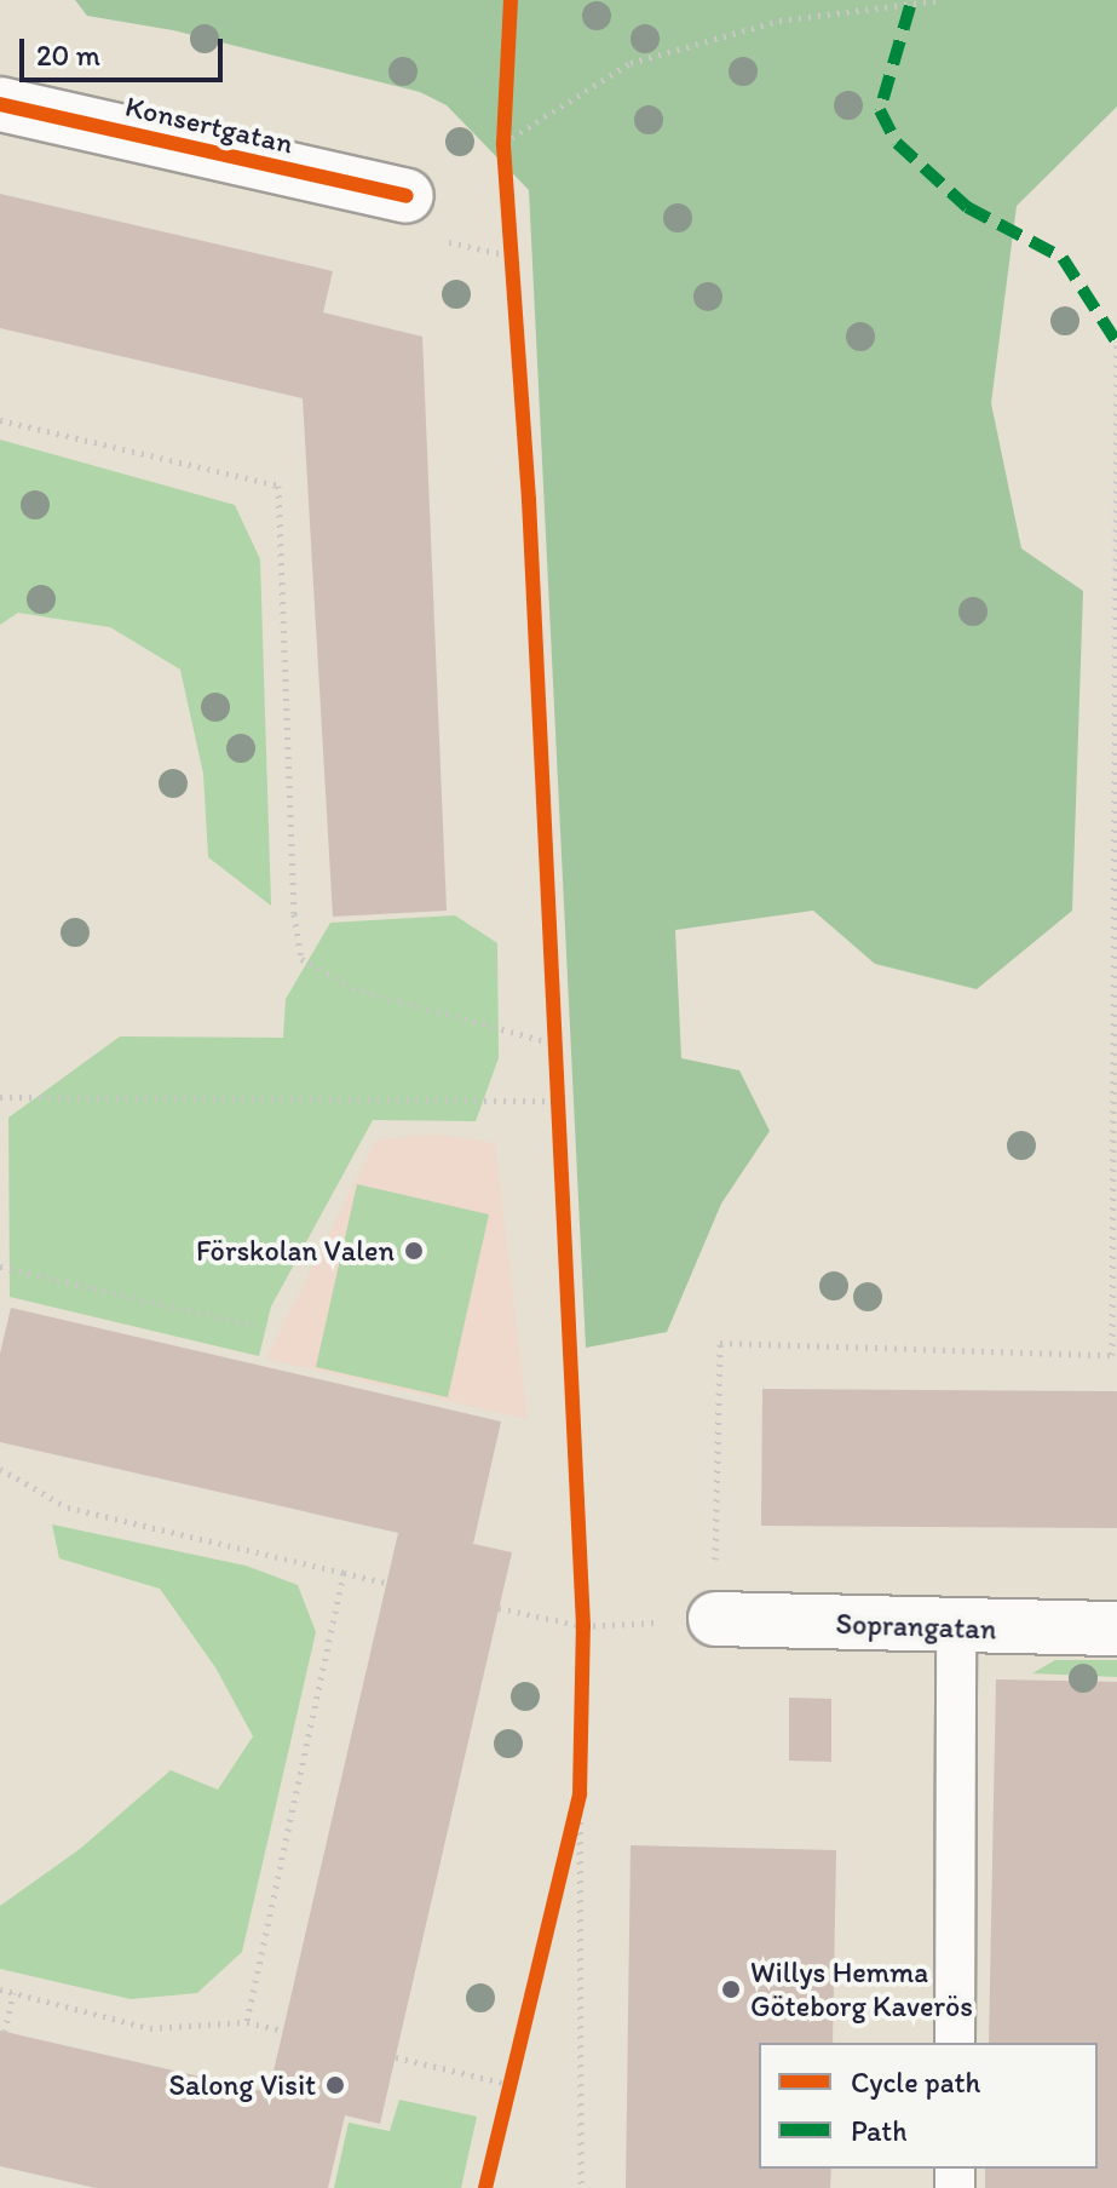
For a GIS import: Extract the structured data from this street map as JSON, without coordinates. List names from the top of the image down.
{
  "streets": {
    "street": ["Konsertgatan", "Soprangatan"]
  },
  "places": ["Förskolan Valen", "Willys Hemma Göteborg Kaverös", "Salong Visit"],
  "legend": ["Cycle path", "Path"],
  "scale_bar": "20 m"
}
